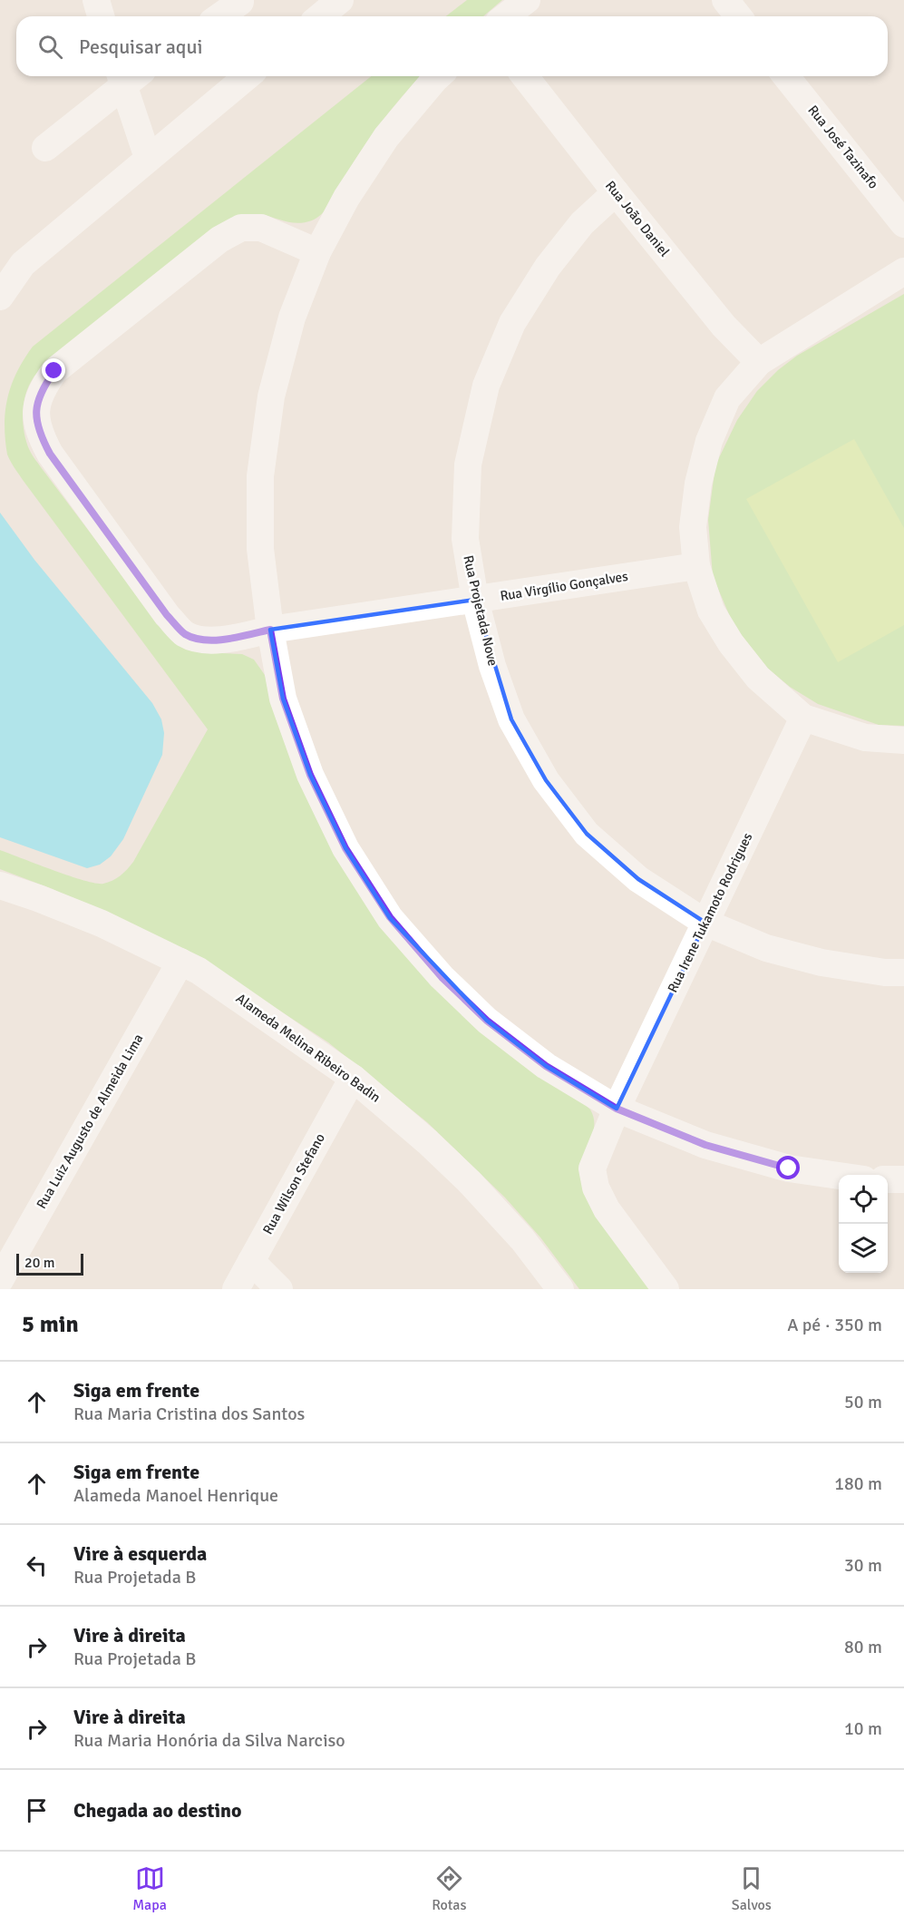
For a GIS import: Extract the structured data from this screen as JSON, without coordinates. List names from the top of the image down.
{
  "streets": {
    "street": [
      "Rua José Tazinafo",
      "Rua João Daniel",
      "Rua Virgílio Gonçalves",
      "Rua Projetada Nove",
      "Rua Irene Tukamoto Rodrigues",
      "Alameda Melina Ribeiro Badin",
      "Rua Luiz Augusto de Almeida Lima",
      "Rua Wilson Stefano"
    ]
  },
  "crossings": [
    ["Rua João Daniel", "Rua Projetada Nove"],
    ["Rua Virgílio Gonçalves", "Rua Projetada Nove"],
    ["Rua Projetada Nove", "Rua Irene Tukamoto Rodrigues"],
    ["Alameda Melina Ribeiro Badin", "Rua Luiz Augusto de Almeida Lima"],
    ["Alameda Melina Ribeiro Badin", "Rua Wilson Stefano"]
  ],
  "scale_bar": "20 m",
  "page": {
    "search": "Pesquisar aqui",
    "scale": "20 m",
    "heading": ["5 min", "A pé · 350 m"],
    "list": [
      ["Siga em frente", "Rua Maria Cristina dos Santos", "50 m"],
      ["Siga em frente", "Alameda Manoel Henrique", "180 m"],
      ["Vire à esquerda", "Rua Projetada B", "30 m"],
      ["Vire à direita", "Rua Projetada B", "80 m"],
      ["Vire à direita", "Rua Maria Honória da Silva Narciso", "10 m"],
      "Chegada ao destino"
    ],
    "nav": ["Mapa", "Rotas", "Salvos"]
  }
}
